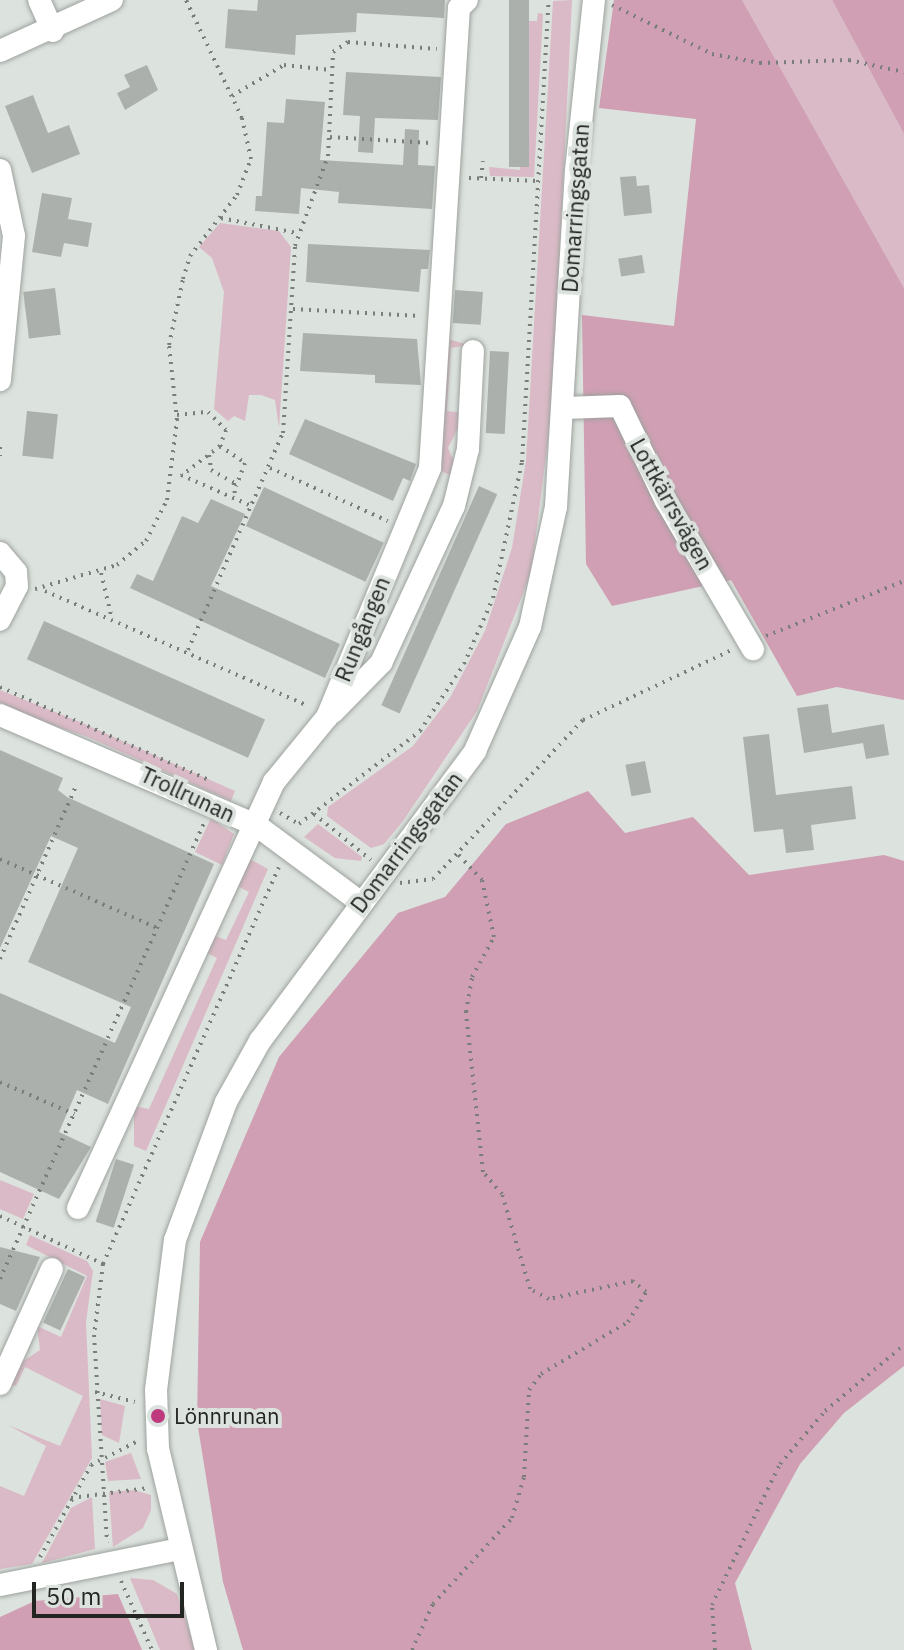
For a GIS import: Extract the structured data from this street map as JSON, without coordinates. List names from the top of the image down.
{
  "streets": {
    "street": [
      "Domarringsgatan",
      "Lottkärrsvägen",
      "Rungången",
      "Trollrunan"
    ]
  },
  "crossings": [
    ["Domarringsgatan", "Lottkärrsvägen"],
    ["Domarringsgatan", "Trollrunan"],
    ["Rungången", "Trollrunan"]
  ],
  "places": ["Lönnrunan"],
  "scale_bar": "50 m"
}
